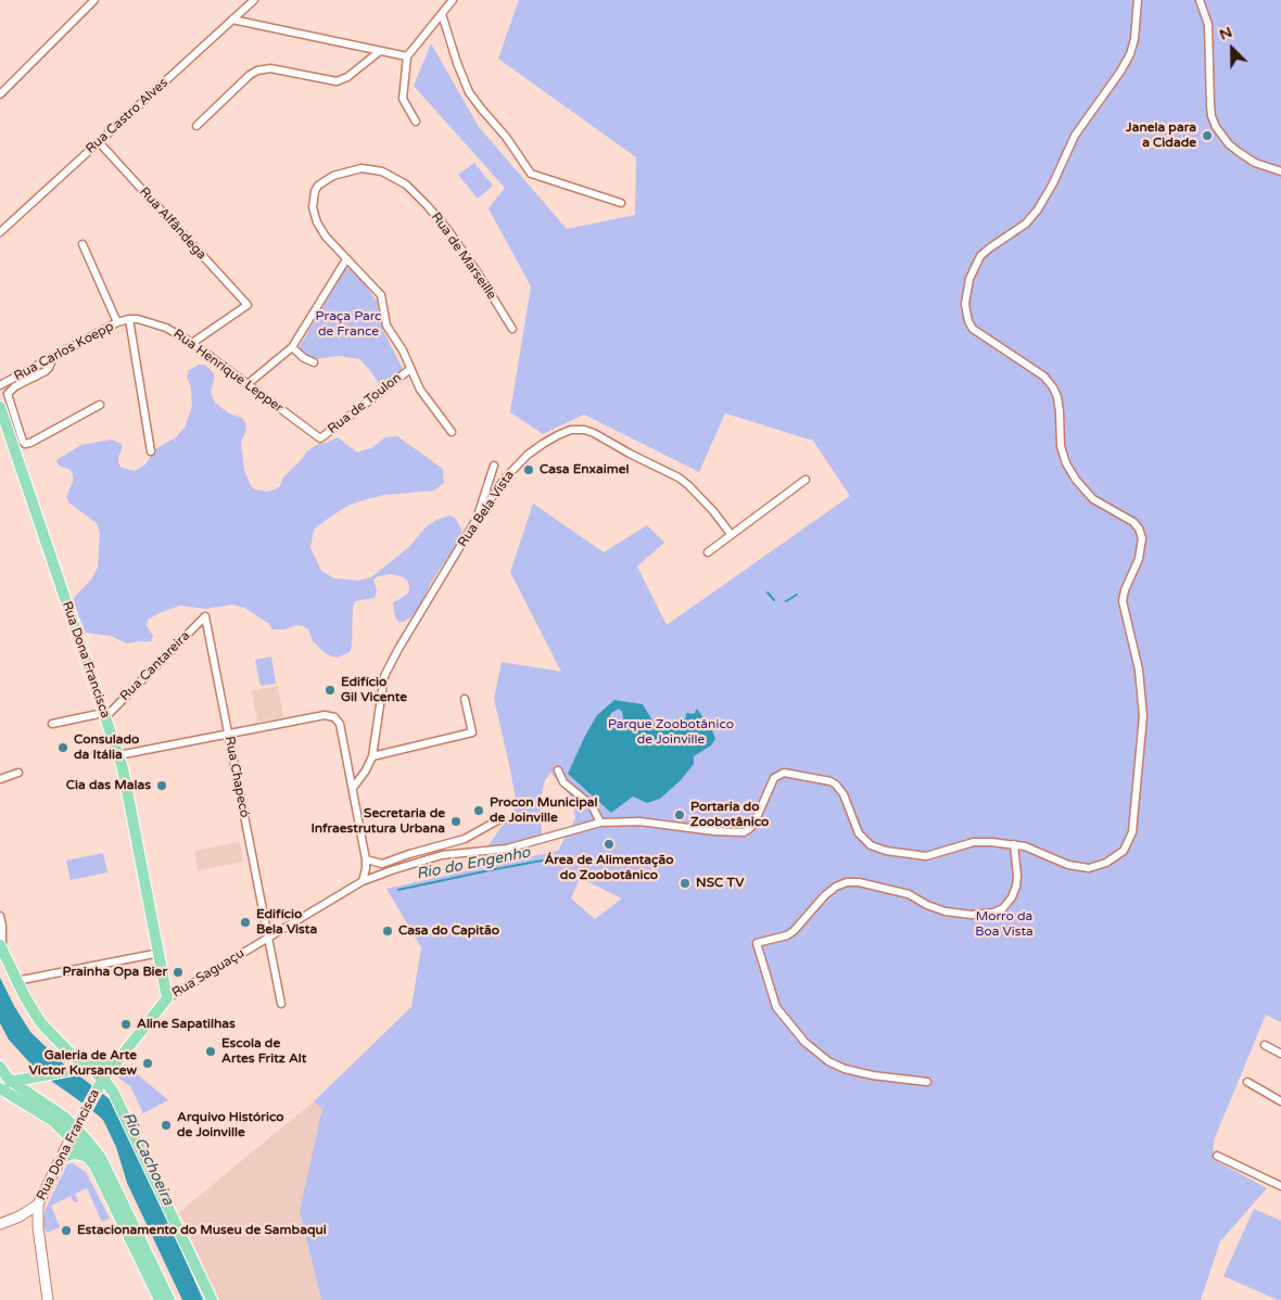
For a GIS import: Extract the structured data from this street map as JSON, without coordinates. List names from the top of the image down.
{
  "streets": {
    "main road": ["Rua Dona Francisca"],
    "street": [
      "Rua Castro Alves",
      "Rua Alfândega",
      "Rua de Marseille",
      "Rua Carlos Koepp",
      "Rua Henrique Lepper",
      "Rua de Toulon",
      "Rua Bela Vista",
      "Rua Cantareira",
      "Rua Chapecó",
      "Rua Saguaçu"
    ]
  },
  "crossings": [
    ["Rua Castro Alves", "Rua Alfândega"],
    ["Rua Alfândega", "Rua Henrique Lepper"],
    ["Rua de Marseille", "Rua de Toulon"],
    ["Rua Carlos Koepp", "Rua Henrique Lepper"],
    ["Rua Henrique Lepper", "Rua de Toulon"],
    ["Rua Dona Francisca", "Rua Cantareira"],
    ["Rua Dona Francisca", "Rua Saguaçu"],
    ["Rua Cantareira", "Rua Chapecó"],
    ["Rua Chapecó", "Rua Saguaçu"]
  ],
  "water": ["Rio do Engenho", "Rio Cachoeira"],
  "parks": ["Praça Parc de France", "Parque Zoobotânico de Joinville", "Morro da Boa Vista"],
  "places": [
    "Janela para a Cidade",
    "Casa Enxaimel",
    "Edifício Gil Vicente",
    "Consulado da Itália",
    "Cia das Malas",
    "Procon Municipal de Joinville",
    "Portaria do Zoobotânico",
    "Secretaria de Infraestrutura Urbana",
    "Área de Alimentação do Zoobotânico",
    "NSC TV",
    "Edifício Bela Vista",
    "Casa do Capitão",
    "Prainha Opa Bier",
    "Aline Sapatilhas",
    "Escola de Artes Fritz Alt",
    "Galeria de Arte Victor Kursancew",
    "Arquivo Histórico de Joinville",
    "Estacionamento do Museu de Sambaqui"
  ],
  "north": "top left"
}
